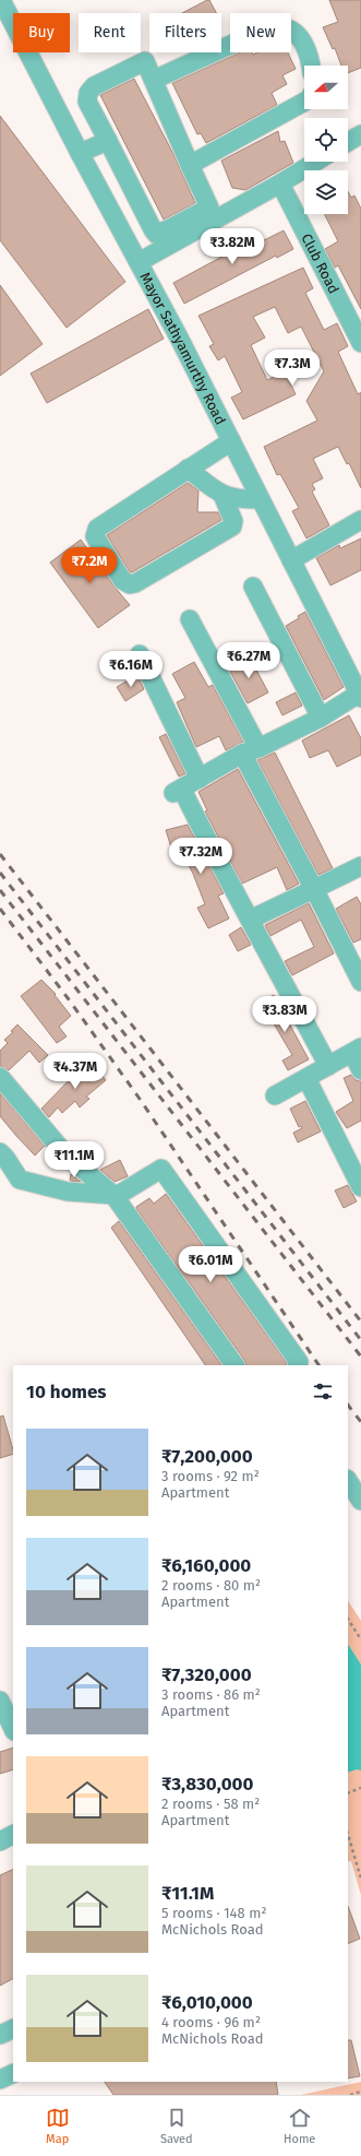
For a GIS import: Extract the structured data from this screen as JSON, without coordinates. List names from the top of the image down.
{
  "streets": {
    "street": ["Club Road", "Mayor Sathyamurthy Road"]
  },
  "north": "left",
  "page": {
    "chip": [
      "Buy",
      "Rent",
      "Filters",
      "New"
    ],
    "price": [
      "₹3.82M",
      "₹7.3M",
      "₹7.2M",
      "₹6.27M",
      "₹6.16M",
      "₹7.32M",
      "₹3.83M",
      "₹4.37M",
      "₹11.1M",
      "₹6.01M"
    ],
    "heading": "10 homes",
    "list": [
      {
        "name": "₹7,200,000",
        "note": "3 rooms · 92 m² · Apartment"
      },
      {
        "name": "₹6,160,000",
        "note": "2 rooms · 80 m² · Apartment"
      },
      {
        "name": "₹7,320,000",
        "note": "3 rooms · 86 m² · Apartment"
      },
      {
        "name": "₹3,830,000",
        "note": "2 rooms · 58 m² · Apartment"
      },
      {
        "name": "₹11.1M",
        "note": "5 rooms · 148 m² · McNichols Road"
      },
      {
        "name": "₹6,010,000",
        "note": "4 rooms · 96 m² · McNichols Road"
      }
    ],
    "tabs": ["Map", "Saved", "Home"]
  }
}
